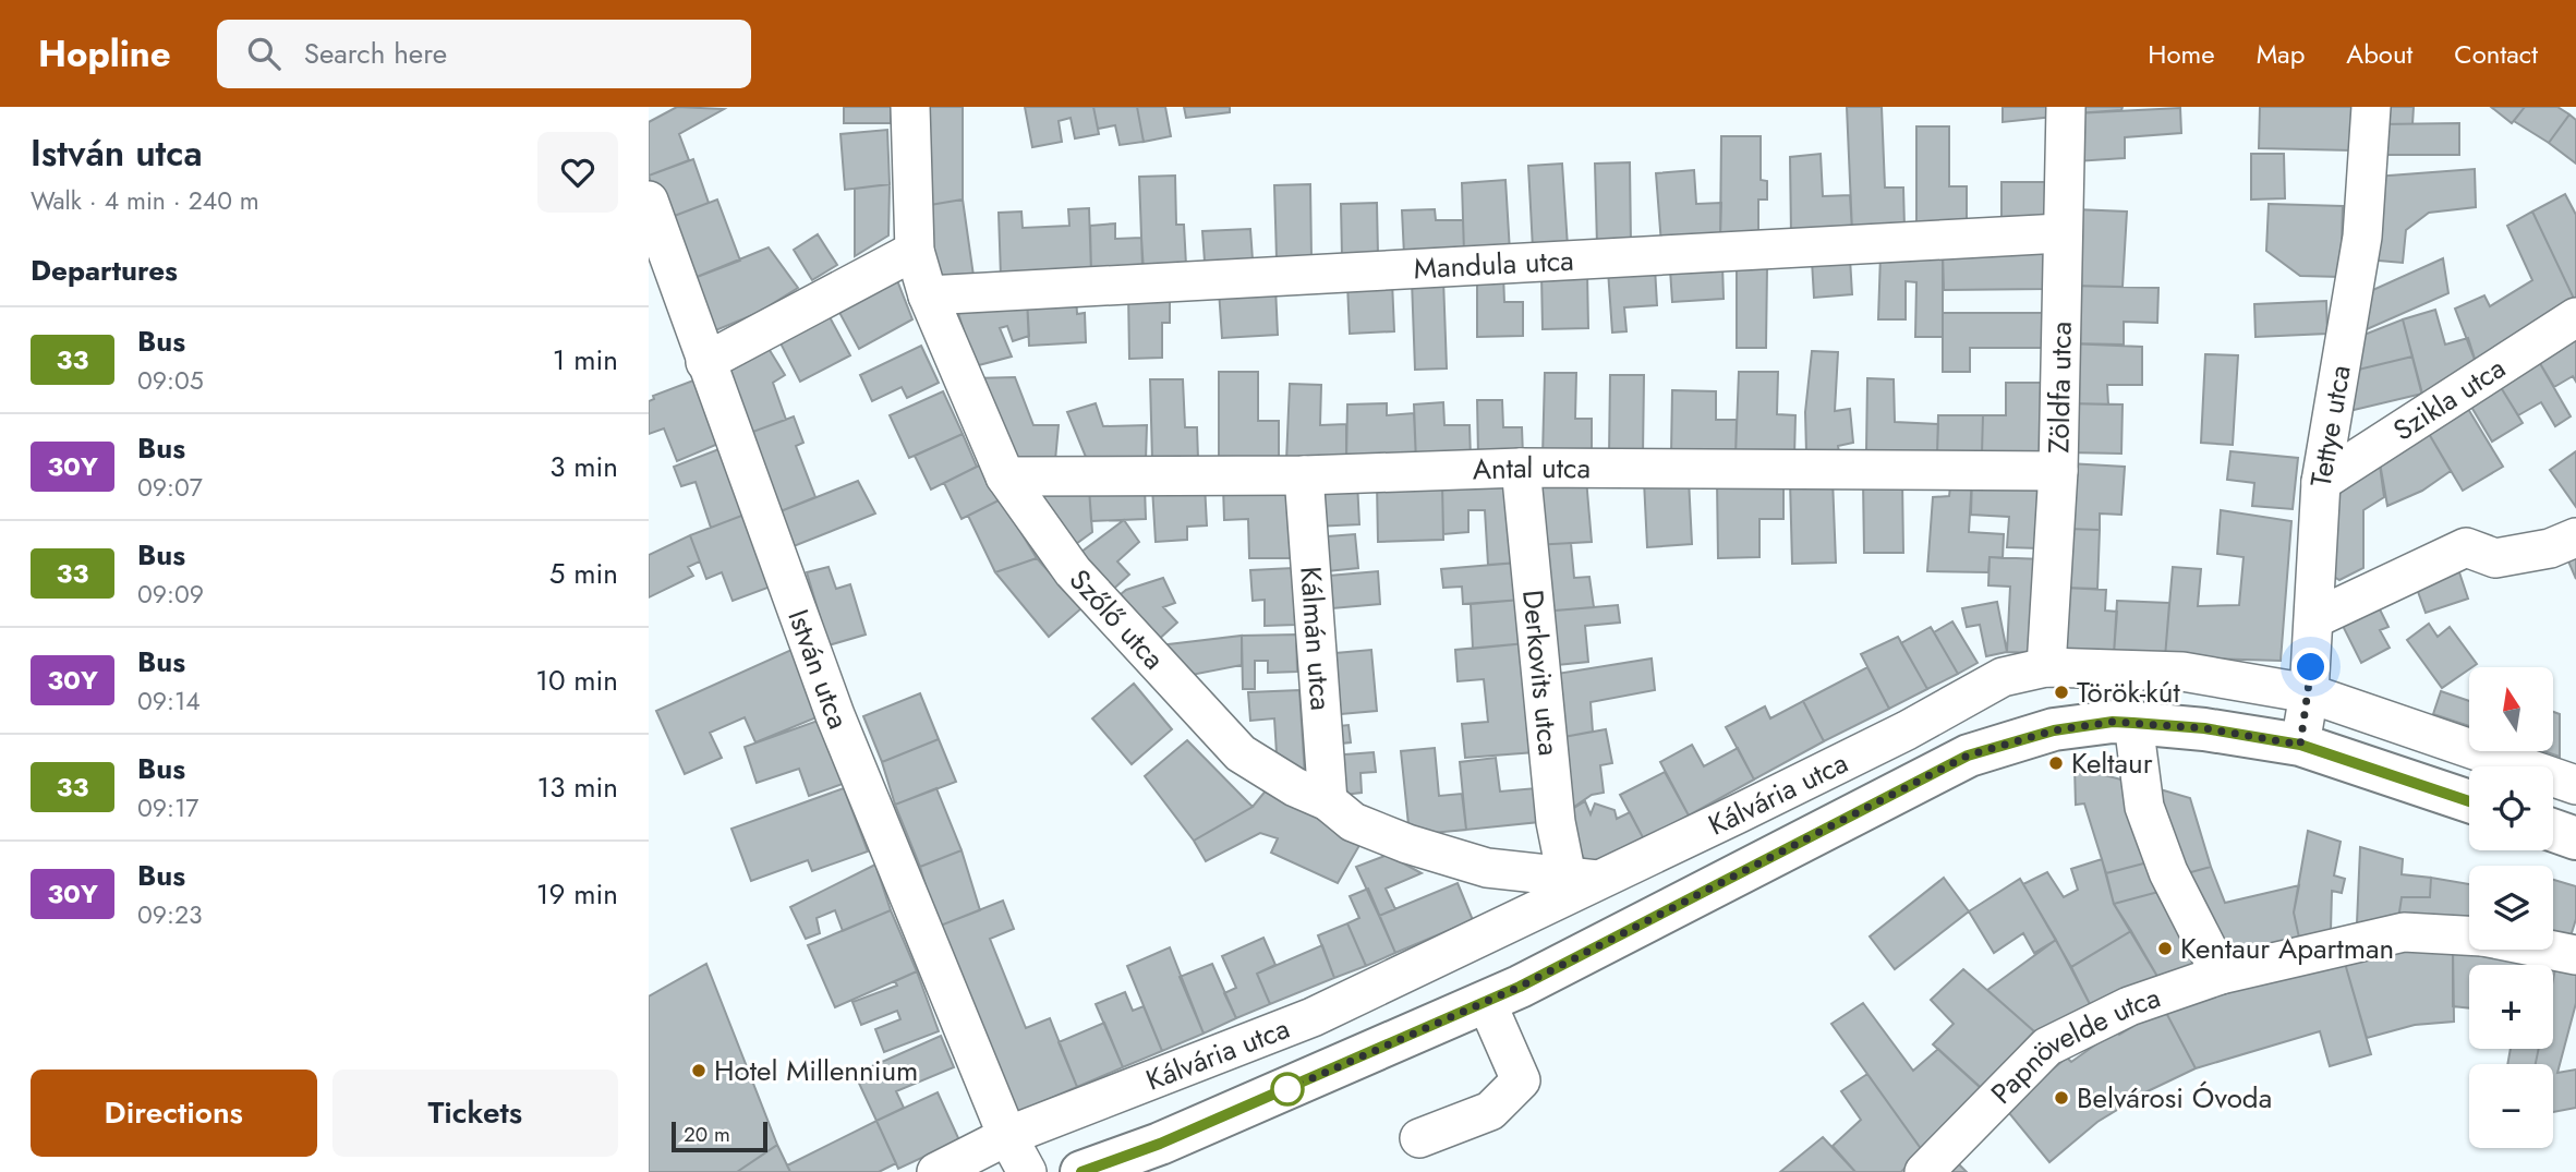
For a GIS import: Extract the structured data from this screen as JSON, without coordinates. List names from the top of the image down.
{
  "streets": {
    "street": [
      "Mandula utca",
      "Zöldfa utca",
      "Szikla utca",
      "Tettye utca",
      "Antal utca",
      "Szőlő utca",
      "Kálmán utca",
      "István utca",
      "Derkovits utca",
      "Kálvária utca",
      "Papnövelde utca"
    ]
  },
  "crossings": [
    ["Mandula utca", "Zöldfa utca"],
    ["Mandula utca", "Szőlő utca"],
    ["Zöldfa utca", "Antal utca"],
    ["Zöldfa utca", "Kálvária utca"],
    ["Szikla utca", "Tettye utca"],
    ["Tettye utca", "Kálvária utca"],
    ["Antal utca", "Szőlő utca"],
    ["Antal utca", "Kálmán utca"],
    ["Antal utca", "Derkovits utca"],
    ["Szőlő utca", "Kálmán utca"],
    ["Szőlő utca", "Derkovits utca"],
    ["Szőlő utca", "Kálvária utca"],
    ["István utca", "Kálvária utca"],
    ["Derkovits utca", "Kálvária utca"]
  ],
  "places": [
    "Török-kút",
    "Keltaur",
    "Kentaur Apartman",
    "Hotel Millennium",
    "Belvárosi Óvoda"
  ],
  "lines": ["bus line 33"],
  "scale_bar": "20 m",
  "north": "top",
  "page": {
    "header": "Hopline",
    "search": "Search here",
    "nav": [
      "Home",
      "Map",
      "About",
      "Contact"
    ],
    "heading": [
      ["István utca", "Walk · 4 min · 240 m"],
      "Departures"
    ],
    "list": [
      {
        "mark": "33",
        "name": "Bus",
        "note": "09:05",
        "value": "1 min"
      },
      {
        "mark": "30Y",
        "name": "Bus",
        "note": "09:07",
        "value": "3 min"
      },
      {
        "mark": "33",
        "name": "Bus",
        "note": "09:09",
        "value": "5 min"
      },
      {
        "mark": "30Y",
        "name": "Bus",
        "note": "09:14",
        "value": "10 min"
      },
      {
        "mark": "33",
        "name": "Bus",
        "note": "09:17",
        "value": "13 min"
      },
      {
        "mark": "30Y",
        "name": "Bus",
        "note": "09:23",
        "value": "19 min"
      }
    ],
    "map_buttons": ["+", "−"],
    "buttons": ["Directions", "Tickets"],
    "scale": "20 m"
  }
}
